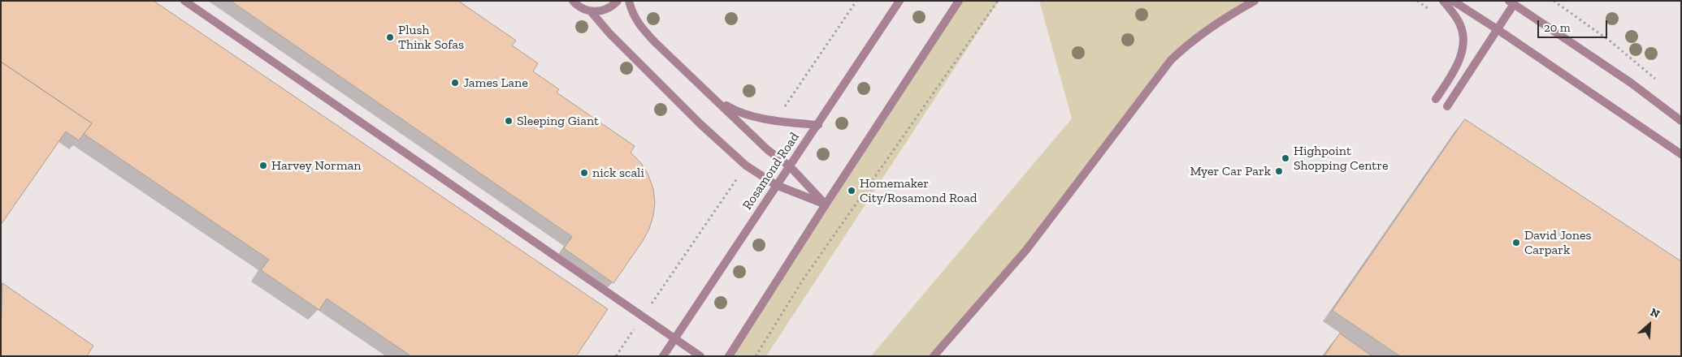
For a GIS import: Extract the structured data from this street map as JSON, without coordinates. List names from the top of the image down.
{
  "streets": {
    "street": ["Rosamond Road"]
  },
  "places": [
    "Plush Think Sofas",
    "James Lane",
    "Sleeping Giant",
    "Highpoint Shopping Centre",
    "Harvey Norman",
    "Myer Car Park",
    "nick scali",
    "Homemaker City/Rosamond Road",
    "David Jones Carpark"
  ],
  "scale_bar": "20 m",
  "north": "top right"
}
